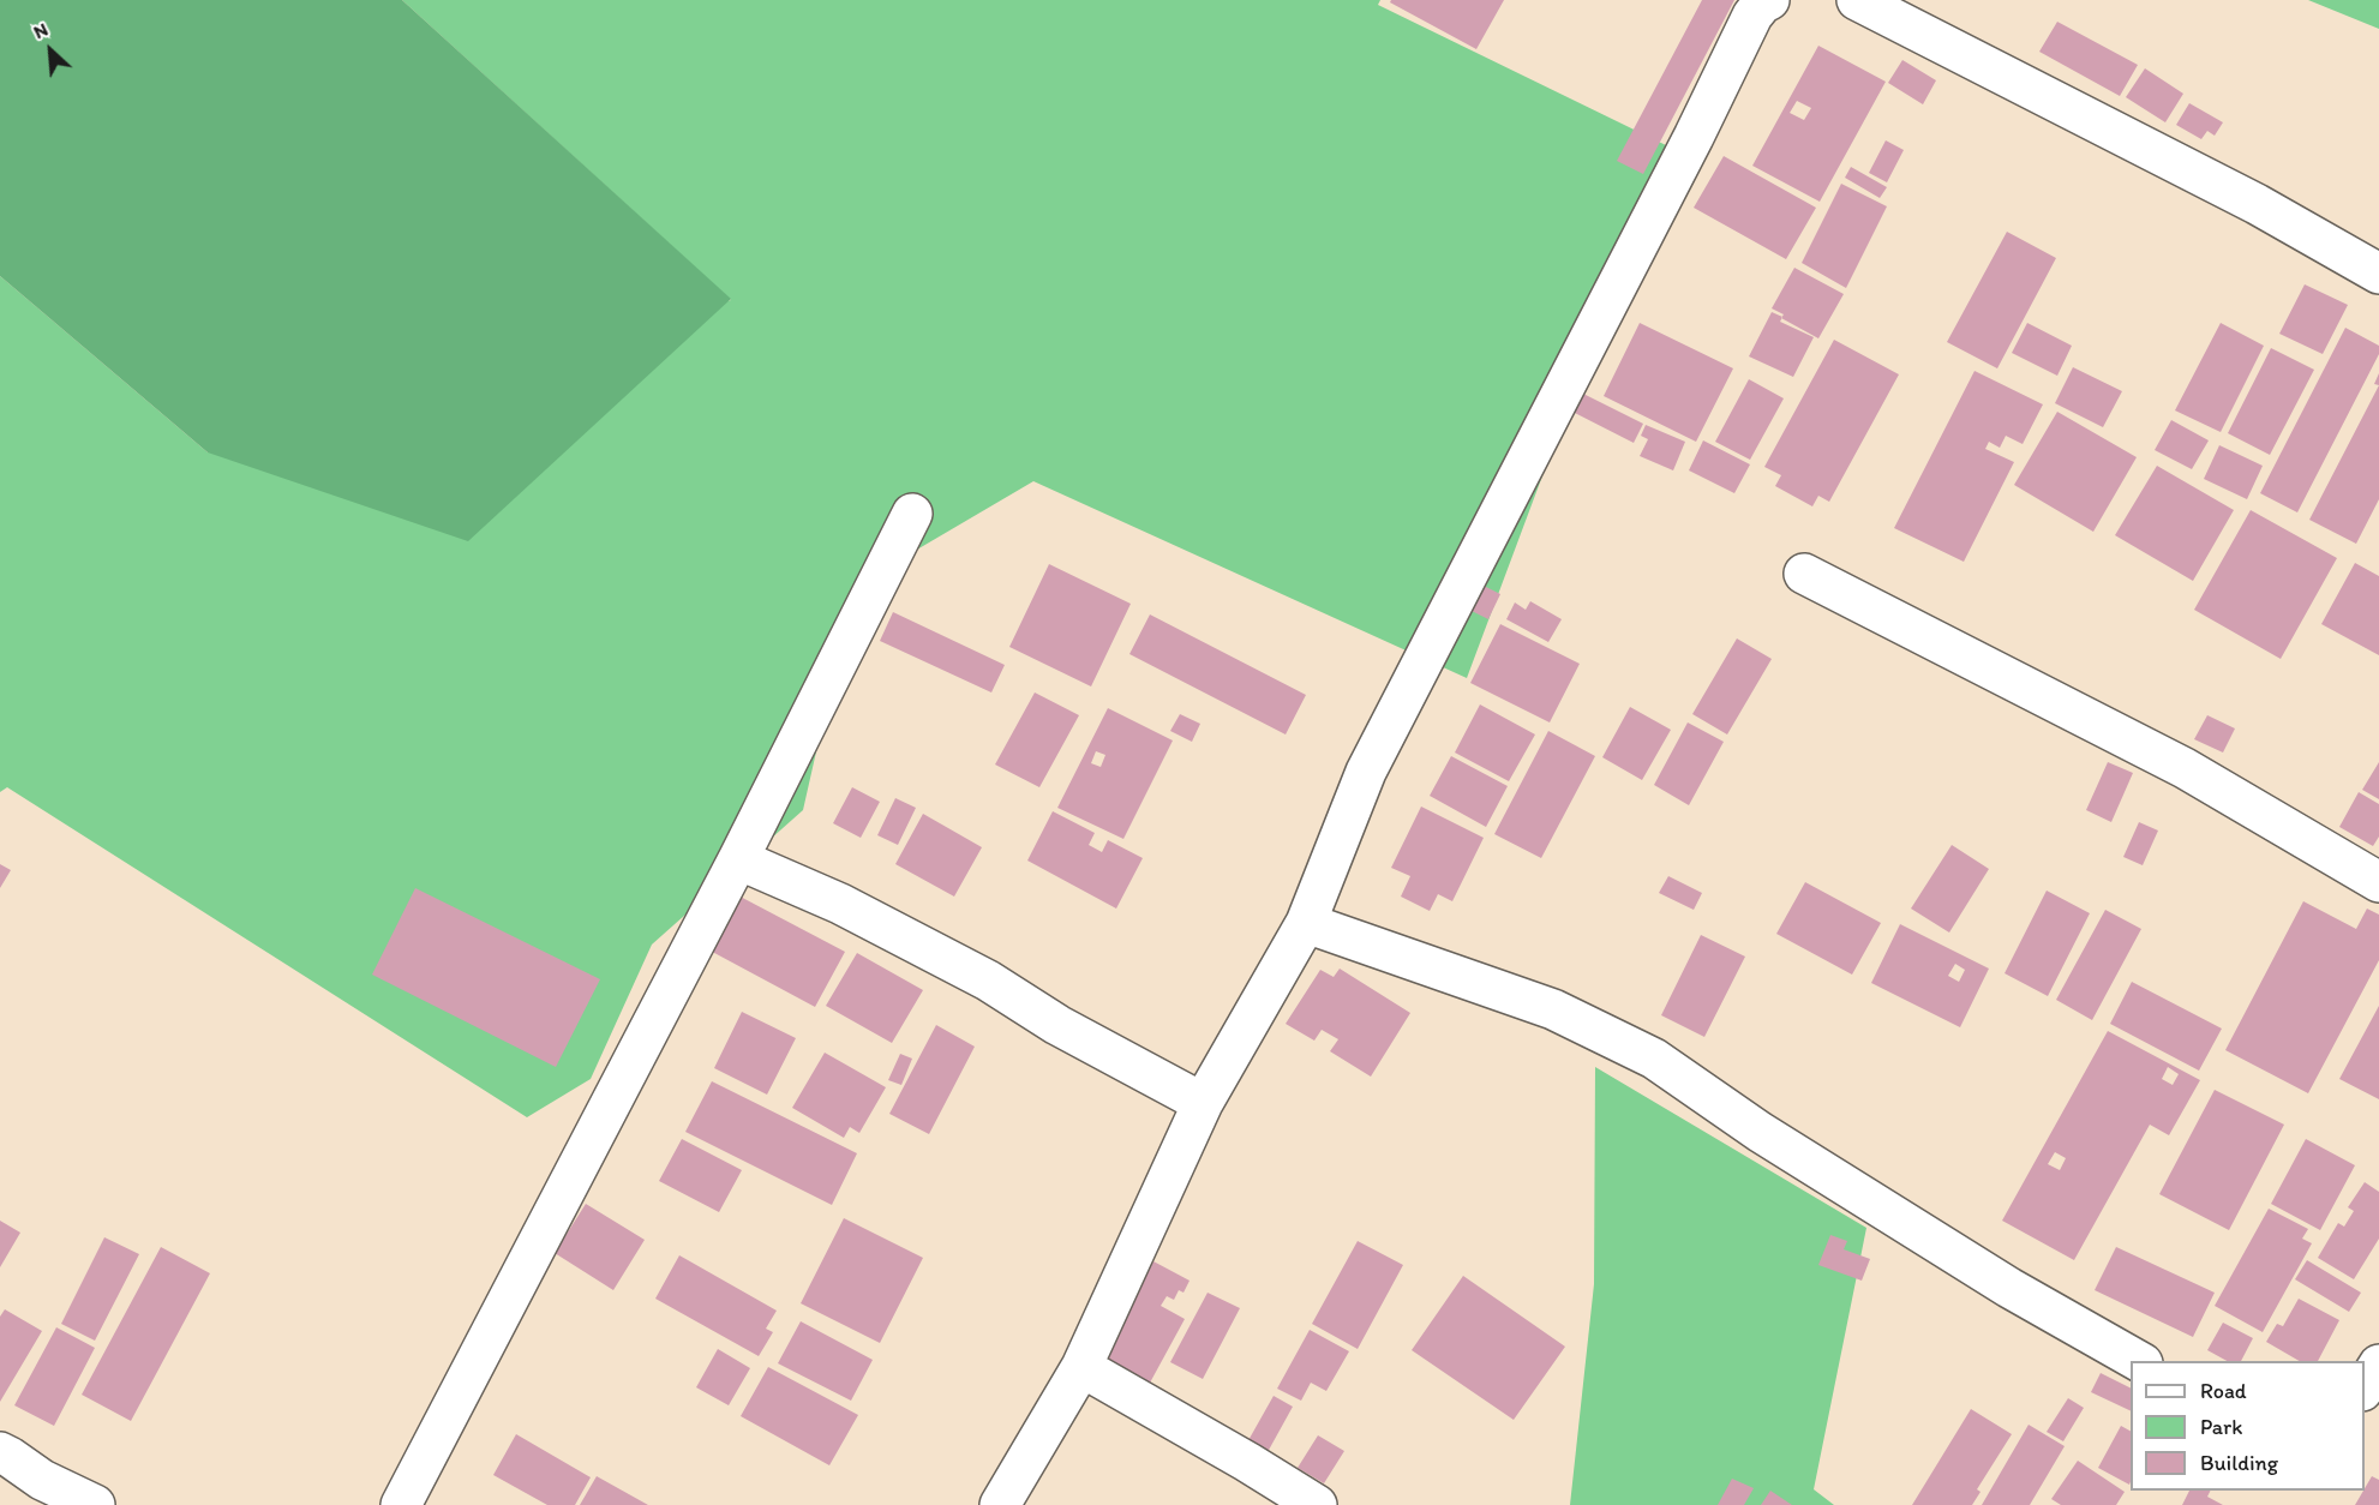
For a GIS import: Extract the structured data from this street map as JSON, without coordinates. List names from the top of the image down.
{
  "legend": ["Road", "Park", "Building"],
  "north": "top left"
}
